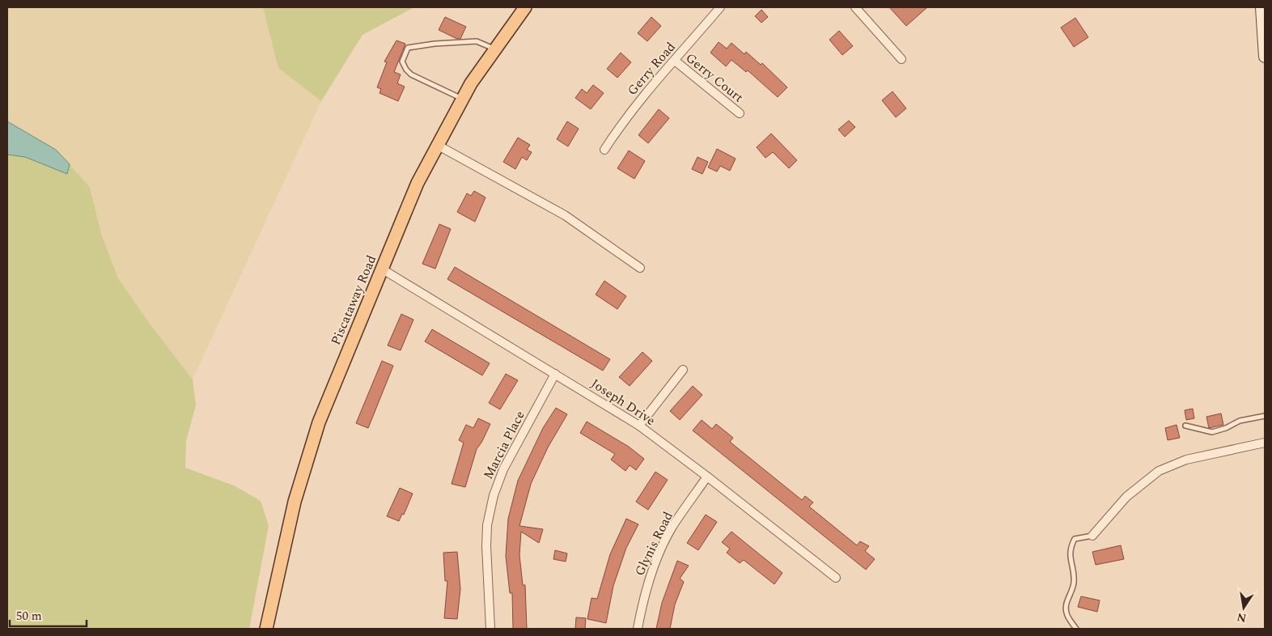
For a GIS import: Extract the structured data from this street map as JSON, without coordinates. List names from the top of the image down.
{
  "streets": {
    "main road": ["Piscataway Road"],
    "street": [
      "Gerry Road",
      "Gerry Court",
      "Joseph Drive",
      "Marcia Place",
      "Glynis Road"
    ]
  },
  "crossings": [
    ["Gerry Road", "Gerry Court"],
    ["Piscataway Road", "Joseph Drive"],
    ["Joseph Drive", "Marcia Place"],
    ["Joseph Drive", "Glynis Road"]
  ],
  "scale_bar": "50 m",
  "north": "bottom"
}
